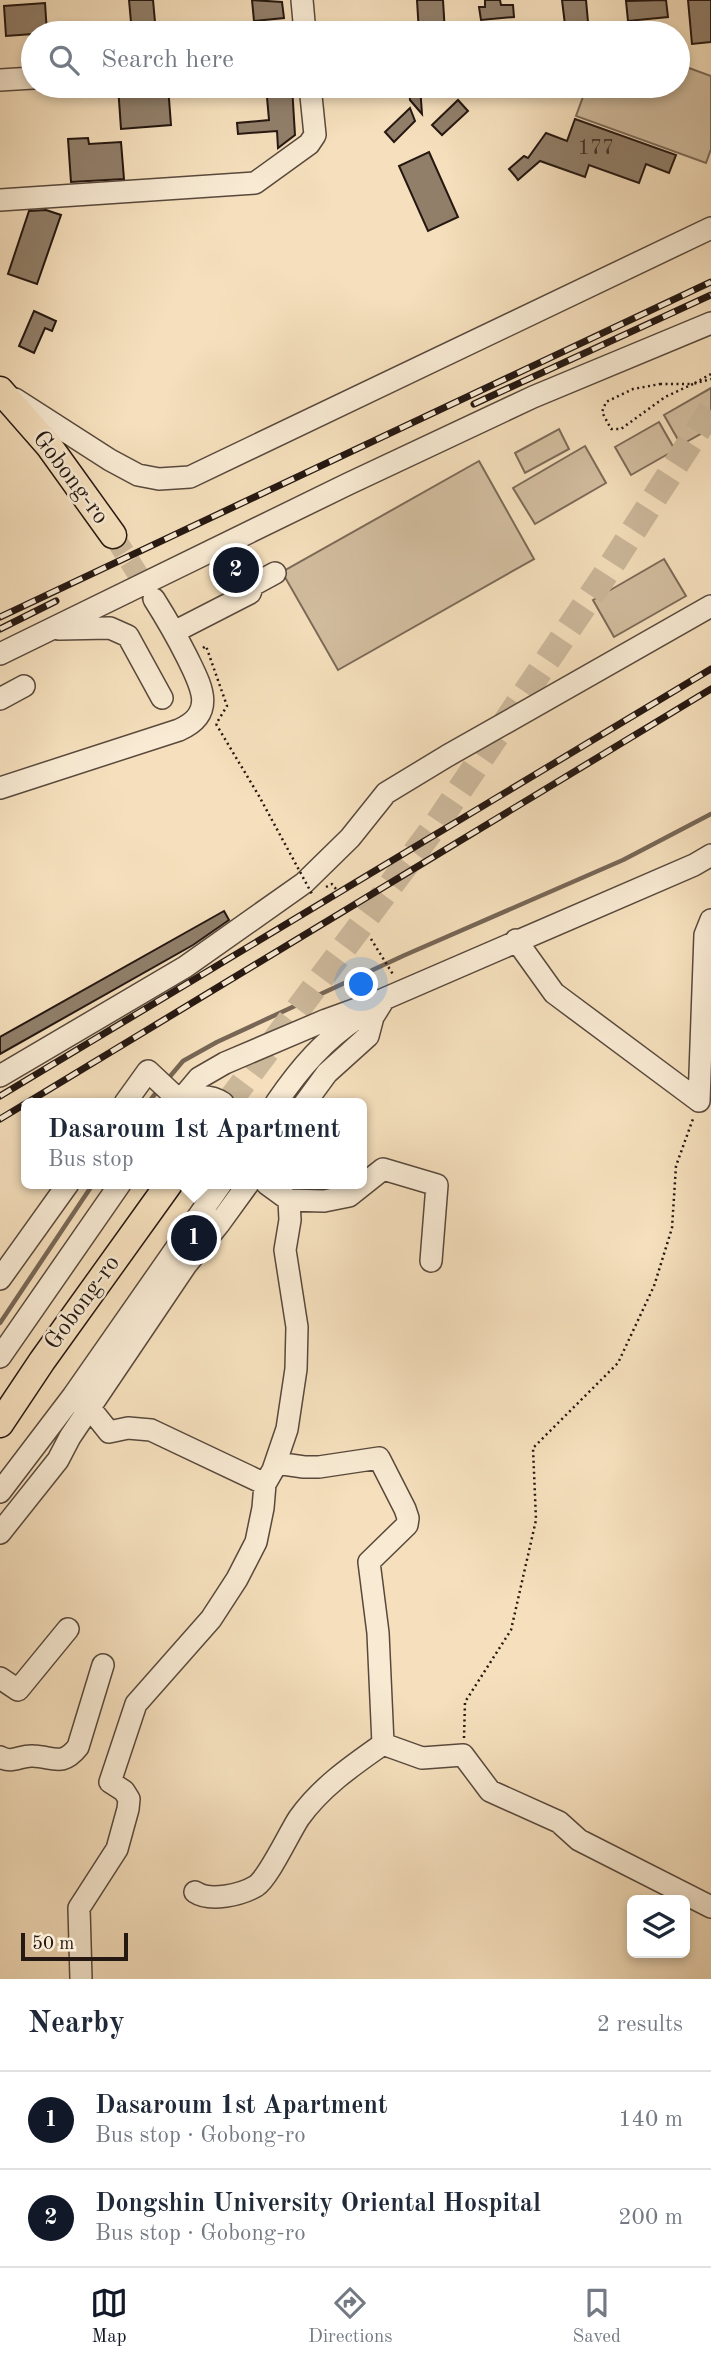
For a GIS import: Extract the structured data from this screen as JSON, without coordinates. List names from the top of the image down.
{
  "streets": {
    "main road": ["Gobong-ro"]
  },
  "house_numbers": ["177"],
  "scale_bar": "50 m",
  "page": {
    "search": "Search here",
    "pins": ["2", "1"],
    "popup": ["Dasaroum 1st Apartment", "Bus stop"],
    "scale": "50 m",
    "heading": ["Nearby", "2 results"],
    "list": [
      {
        "mark": "1",
        "name": "Dasaroum 1st Apartment",
        "note": "Bus stop · Gobong-ro",
        "value": "140 m"
      },
      {
        "mark": "2",
        "name": "Dongshin University Oriental Hospital",
        "note": "Bus stop · Gobong-ro",
        "value": "200 m"
      }
    ],
    "nav": ["Map", "Directions", "Saved"]
  }
}
